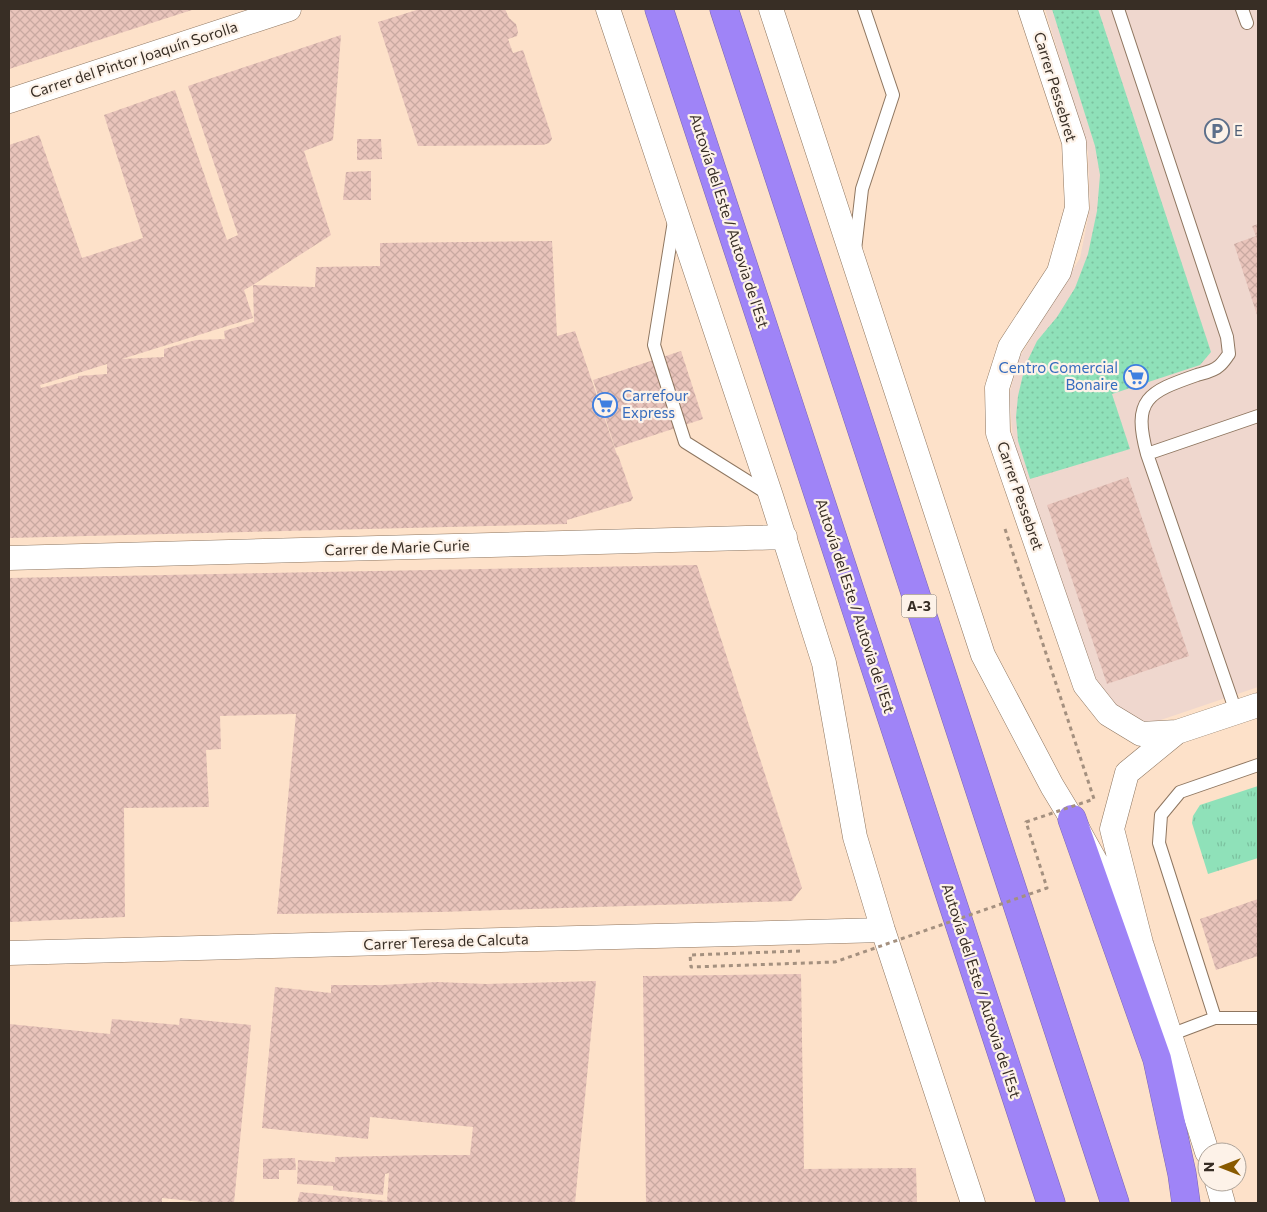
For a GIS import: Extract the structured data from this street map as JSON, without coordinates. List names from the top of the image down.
{
  "streets": {
    "highway": ["Autovía del Este / Autovia de l'Est", "A-3"],
    "street": [
      "Carrer del Pintor Joaquín Sorolla",
      "Carrer Pessebret",
      "Carrer de Marie Curie",
      "Carrer Teresa de Calcuta"
    ]
  },
  "places": {
    "parking": ["E"],
    "supermarket": ["Centro Comercial Bonaire", "Carrefour Express"]
  },
  "north": "left"
}
